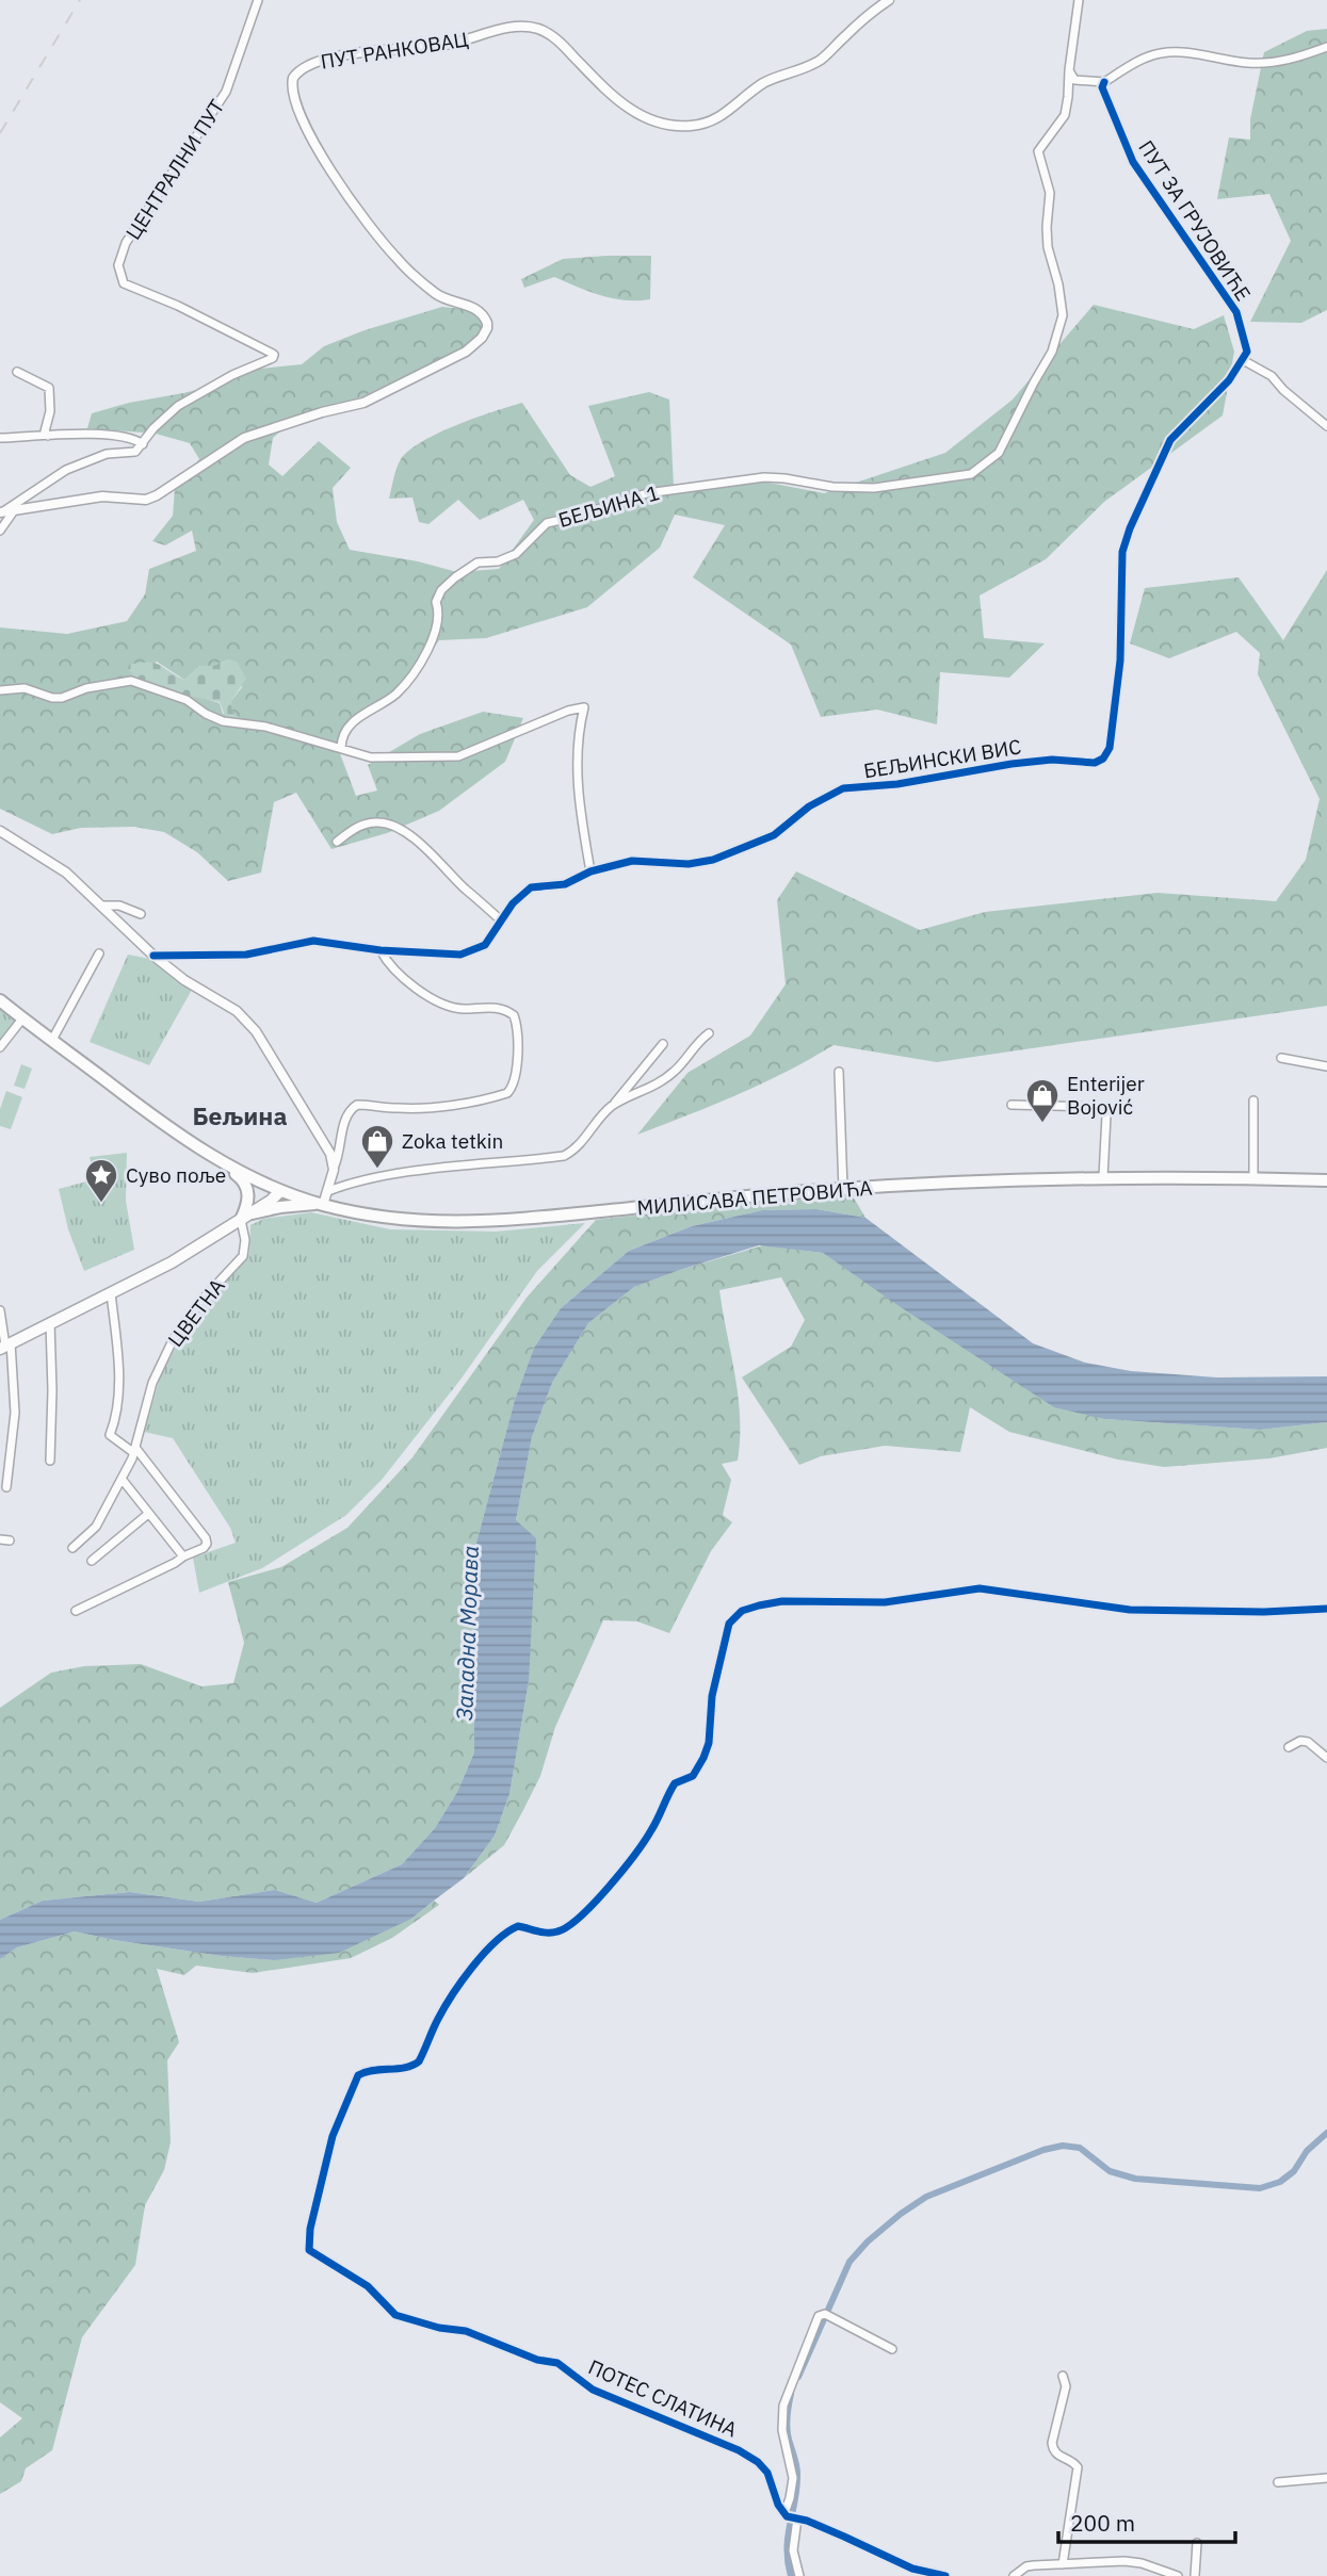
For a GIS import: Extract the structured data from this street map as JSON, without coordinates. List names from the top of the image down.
{
  "streets": {
    "main road": ["МИЛИСАВА ПЕТРОВИЋА"],
    "street": [
      "ПУТ РАНКОВАЦ",
      "ЦЕНТРАЛНИ ПУТ",
      "ПУТ ЗА ГРУЈОВИЋЕ",
      "БЕЉИНА 1",
      "БЕЉИНСКИ ВИС",
      "ЦВЕТНА",
      "ПОТЕС СЛАТИНА"
    ]
  },
  "crossings": [
    ["ПУТ ЗА ГРУЈОВИЋЕ", "БЕЉИНСКИ ВИС"]
  ],
  "districts": ["Бељина"],
  "water": ["Западна Морава"],
  "places": {
    "shop": ["Enterijer Bojović", "Zoka tetkin"],
    "place": ["Суво поље"]
  },
  "scale_bar": "200 m"
}
